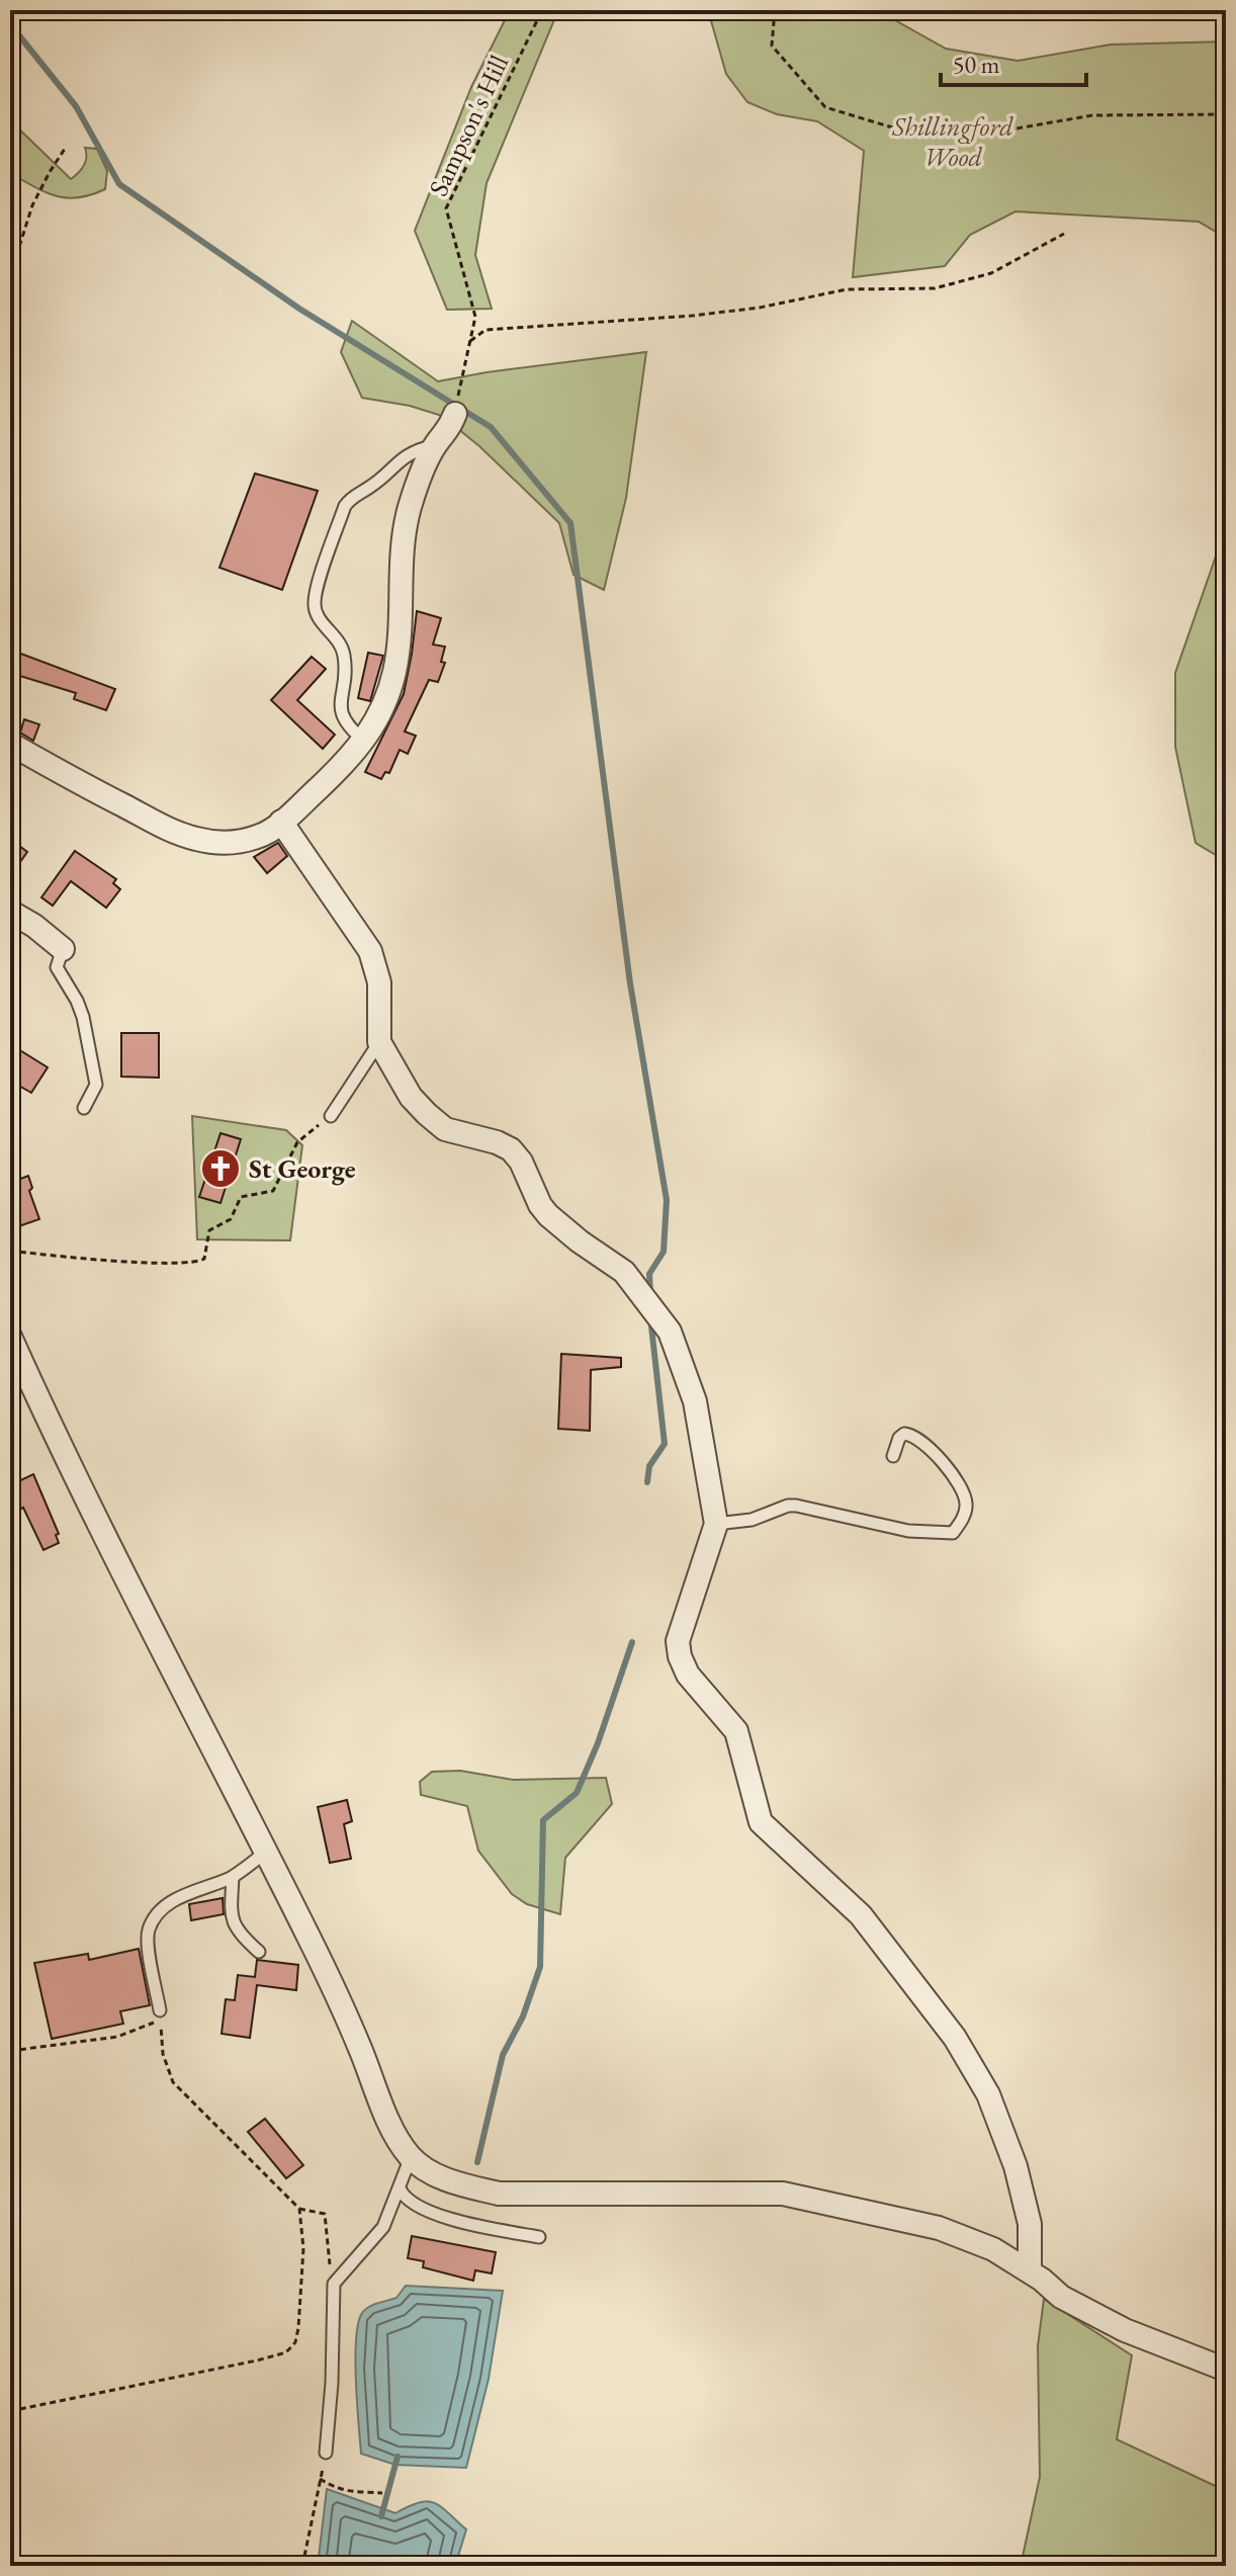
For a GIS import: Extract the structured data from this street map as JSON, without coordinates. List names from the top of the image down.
{
  "streets": {
    "path": ["Sampson's Hill"]
  },
  "parks": ["Shillingford Wood"],
  "places": {
    "church": ["St George"]
  },
  "scale_bar": "50 m"
}
